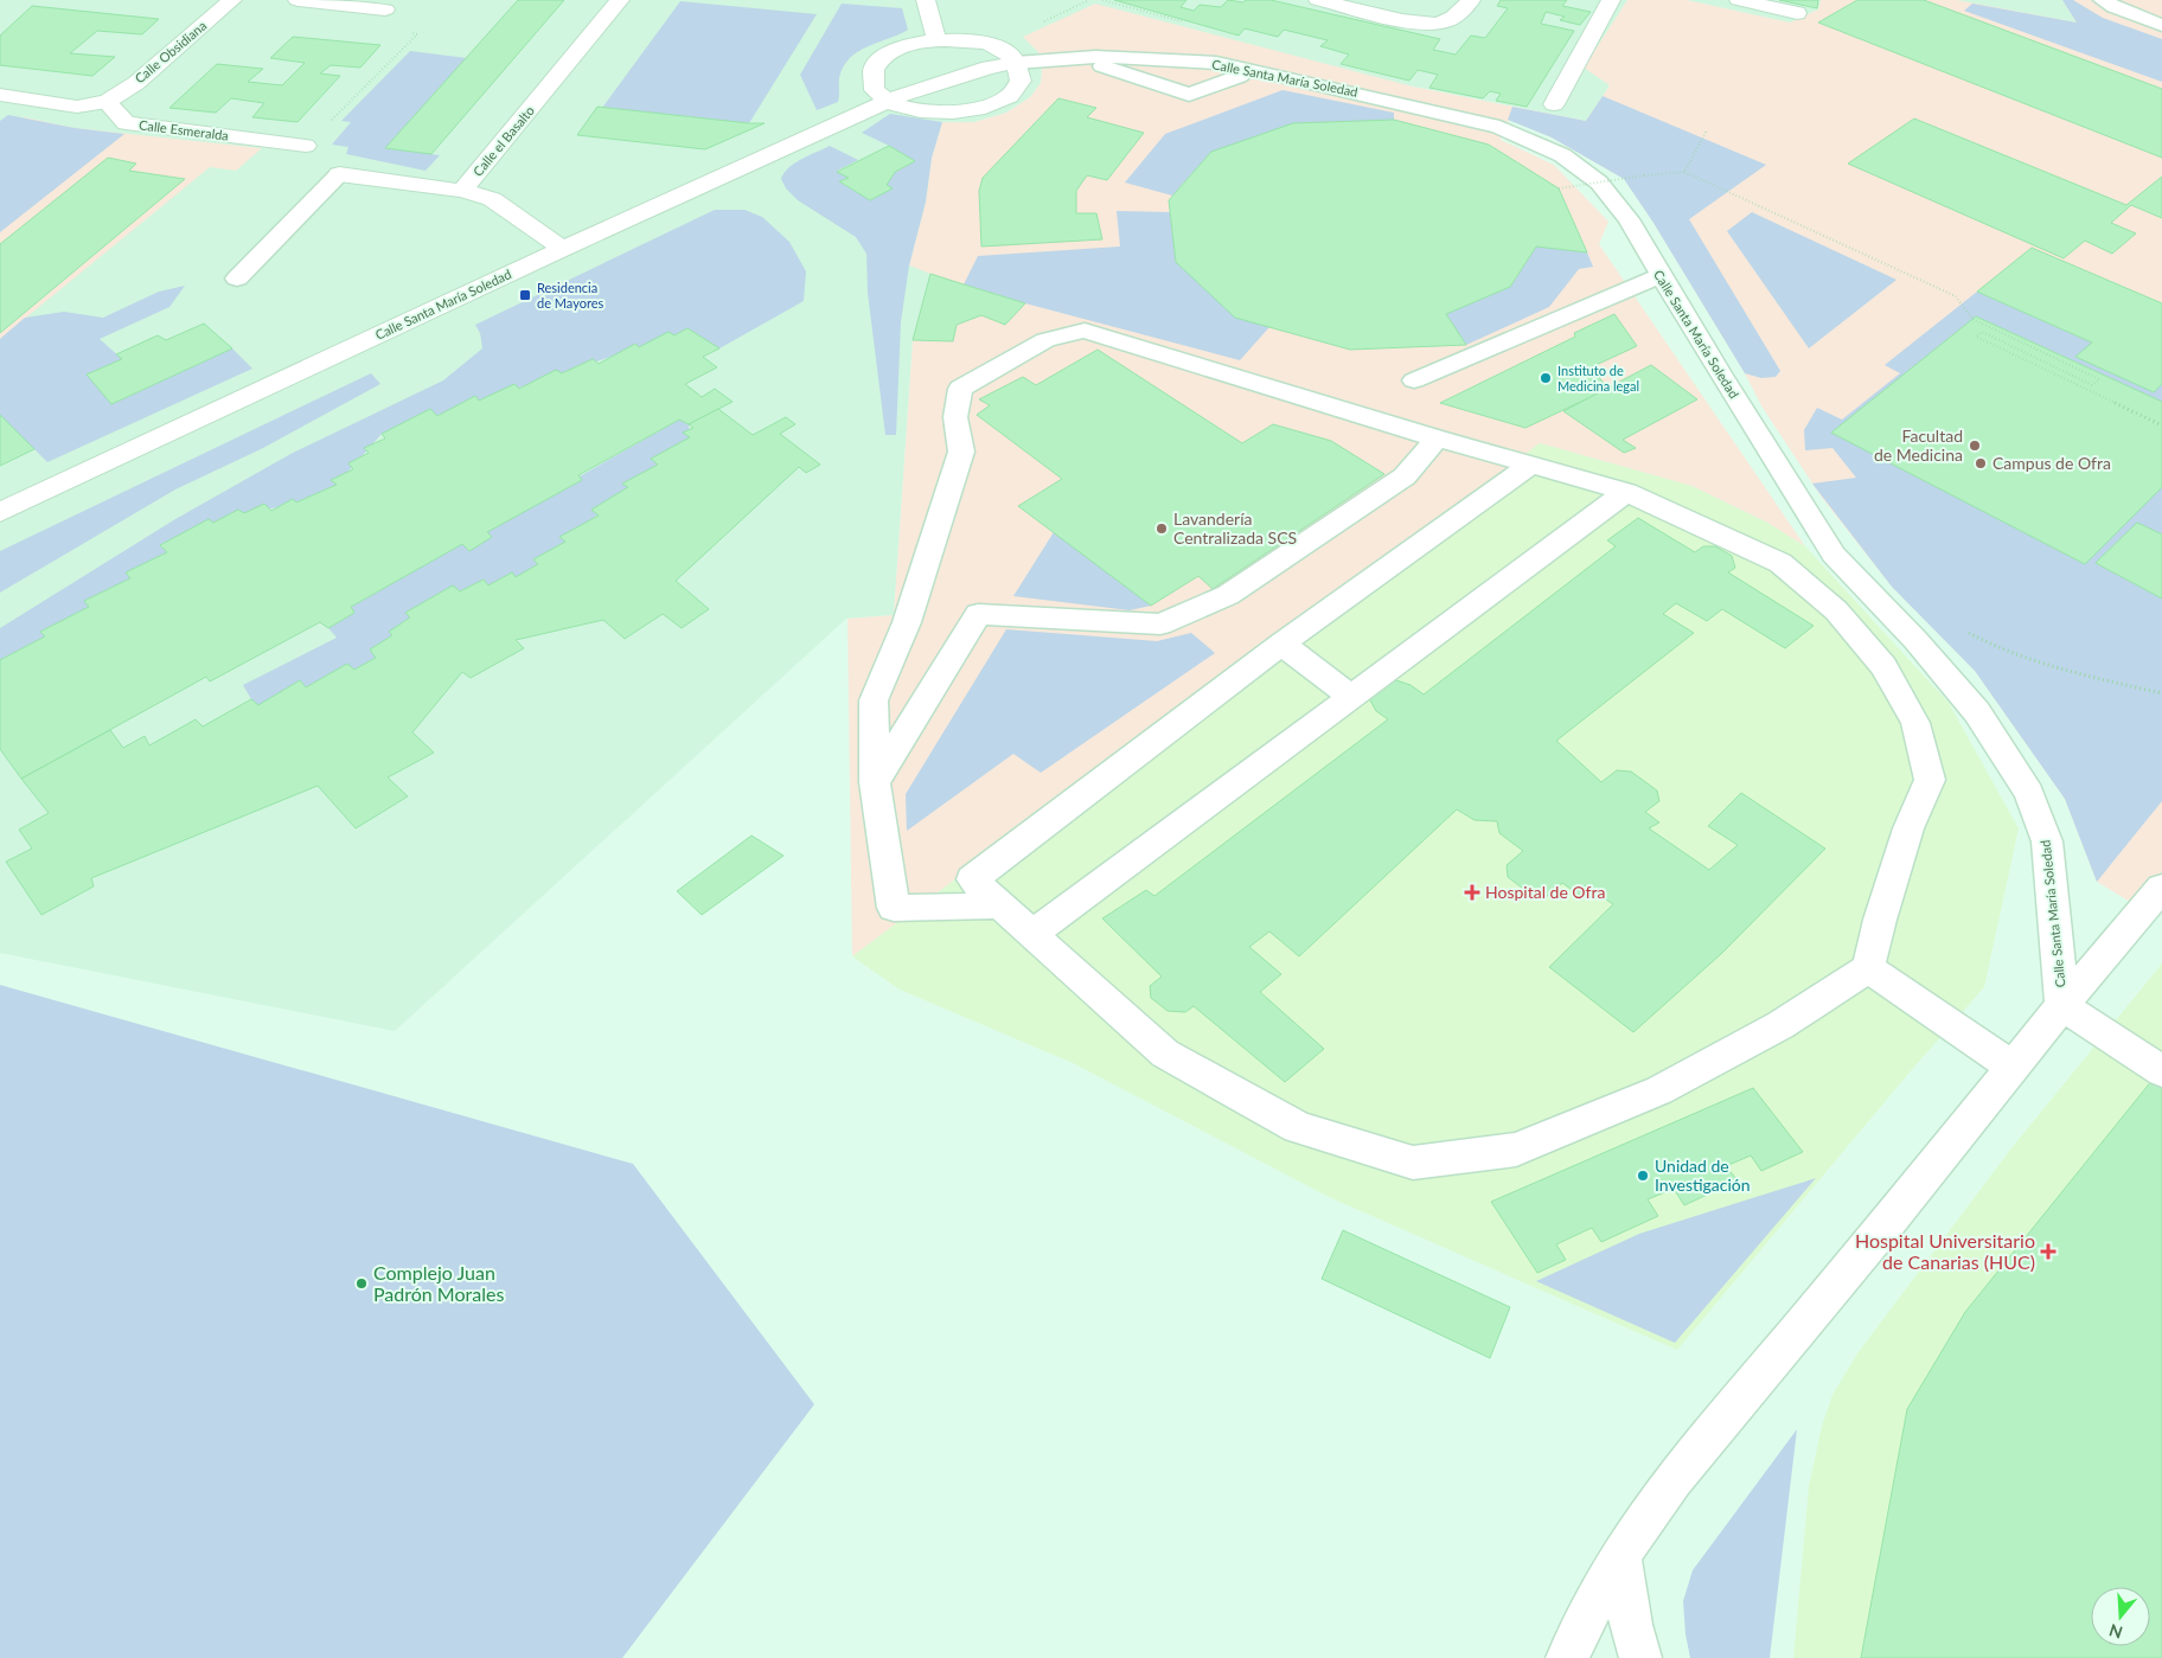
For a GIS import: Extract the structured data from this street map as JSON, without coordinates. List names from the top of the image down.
{
  "streets": {
    "street": [
      "Calle Obsidiana",
      "Calle Santa María Soledad",
      "Calle Esmeralda",
      "Calle el Basalto"
    ]
  },
  "crossings": [
    ["Calle Obsidiana", "Calle Esmeralda"],
    ["Calle Santa María Soledad", "Calle el Basalto"]
  ],
  "places": {
    "transit": ["Residencia de Mayores"],
    "other": [
      "Instituto de Medicina legal",
      "Facultad de Medicina",
      "Campus de Ofra",
      "Lavandería Centralizada SCS",
      "Unidad de Investigación",
      "Complejo Juan Padrón Morales"
    ],
    "health": ["Hospital de Ofra", "Hospital Universitario de Canarias (HUC)"]
  },
  "north": "bottom"
}
